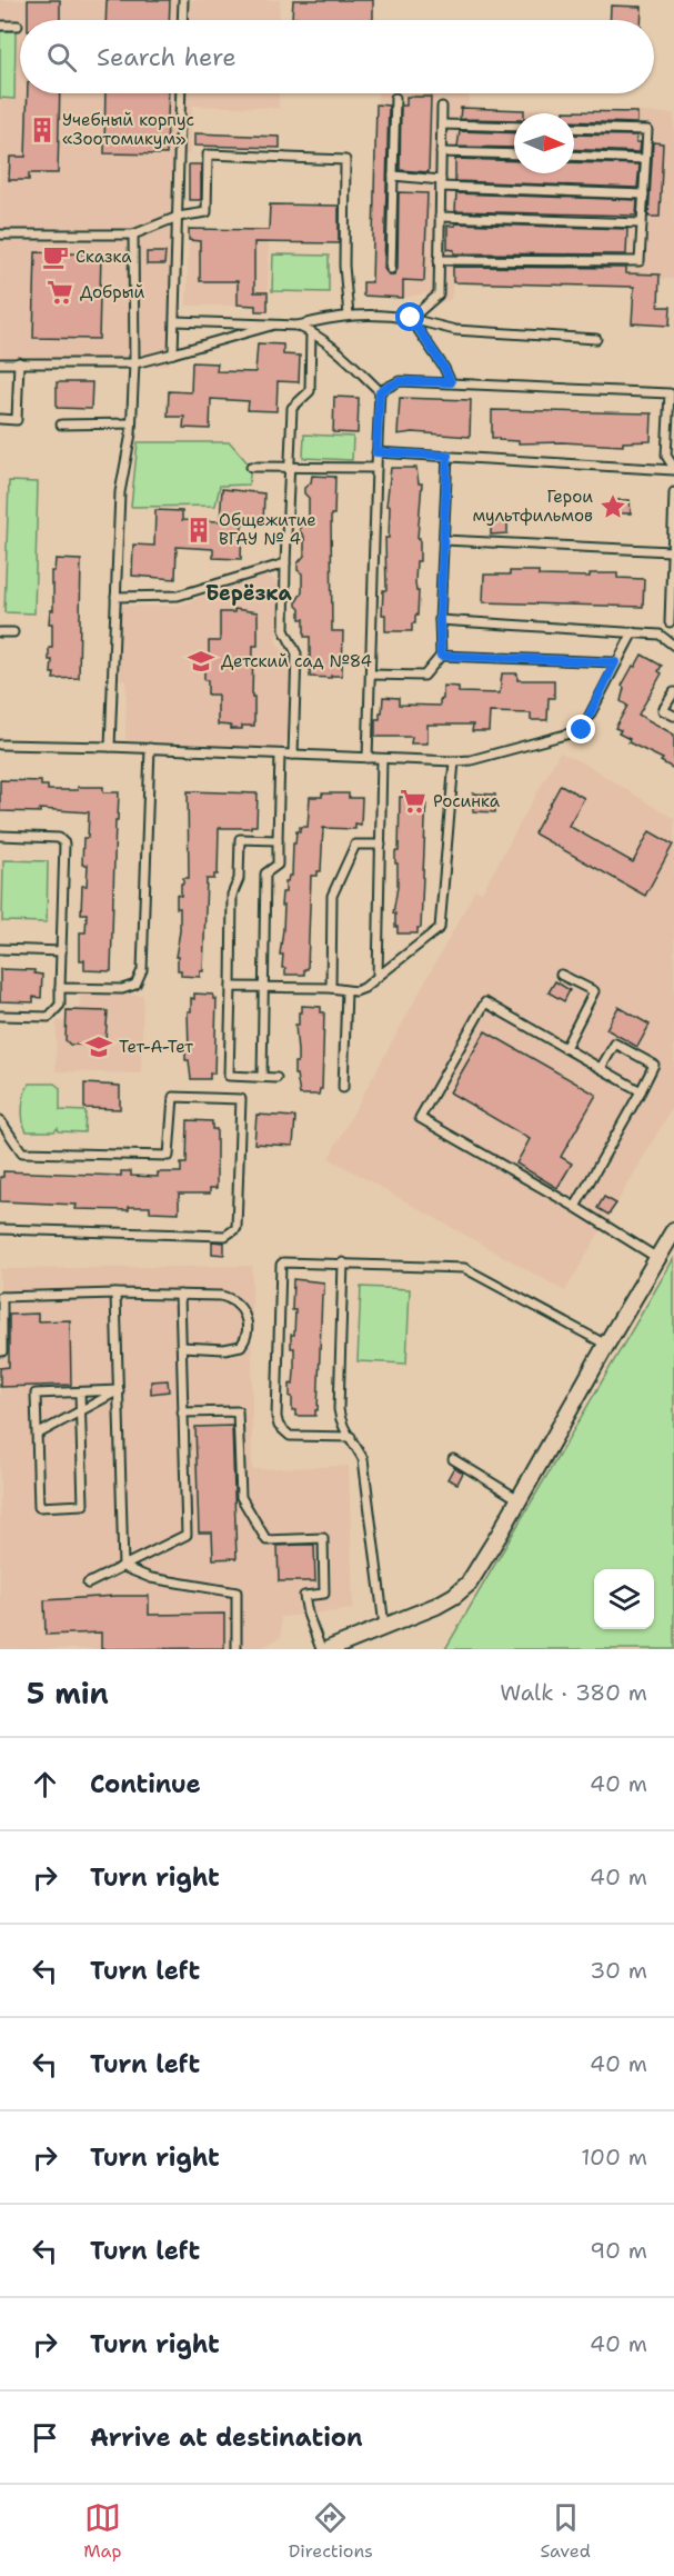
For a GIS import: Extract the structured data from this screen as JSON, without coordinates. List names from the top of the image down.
{
  "districts": ["Берёзка"],
  "places": {
    "building": ["Учебный корпус «Зоотомикум»", "Общежитие ВГАУ № 4"],
    "cafe": ["Сказка"],
    "supermarket": ["Добрый", "Росинка"],
    "place": ["Герои мультфильмов"],
    "school or university": ["Детский сад №84", "Тет-А-Тет"]
  },
  "north": "right",
  "page": {
    "search": "Search here",
    "heading": ["5 min", "Walk · 380 m"],
    "list": [
      ["Continue", "40 m"],
      ["Turn right", "40 m"],
      ["Turn left", "30 m"],
      ["Turn left", "40 m"],
      ["Turn right", "100 m"],
      ["Turn left", "90 m"],
      ["Turn right", "40 m"],
      "Arrive at destination"
    ],
    "nav": ["Map", "Directions", "Saved"]
  }
}
